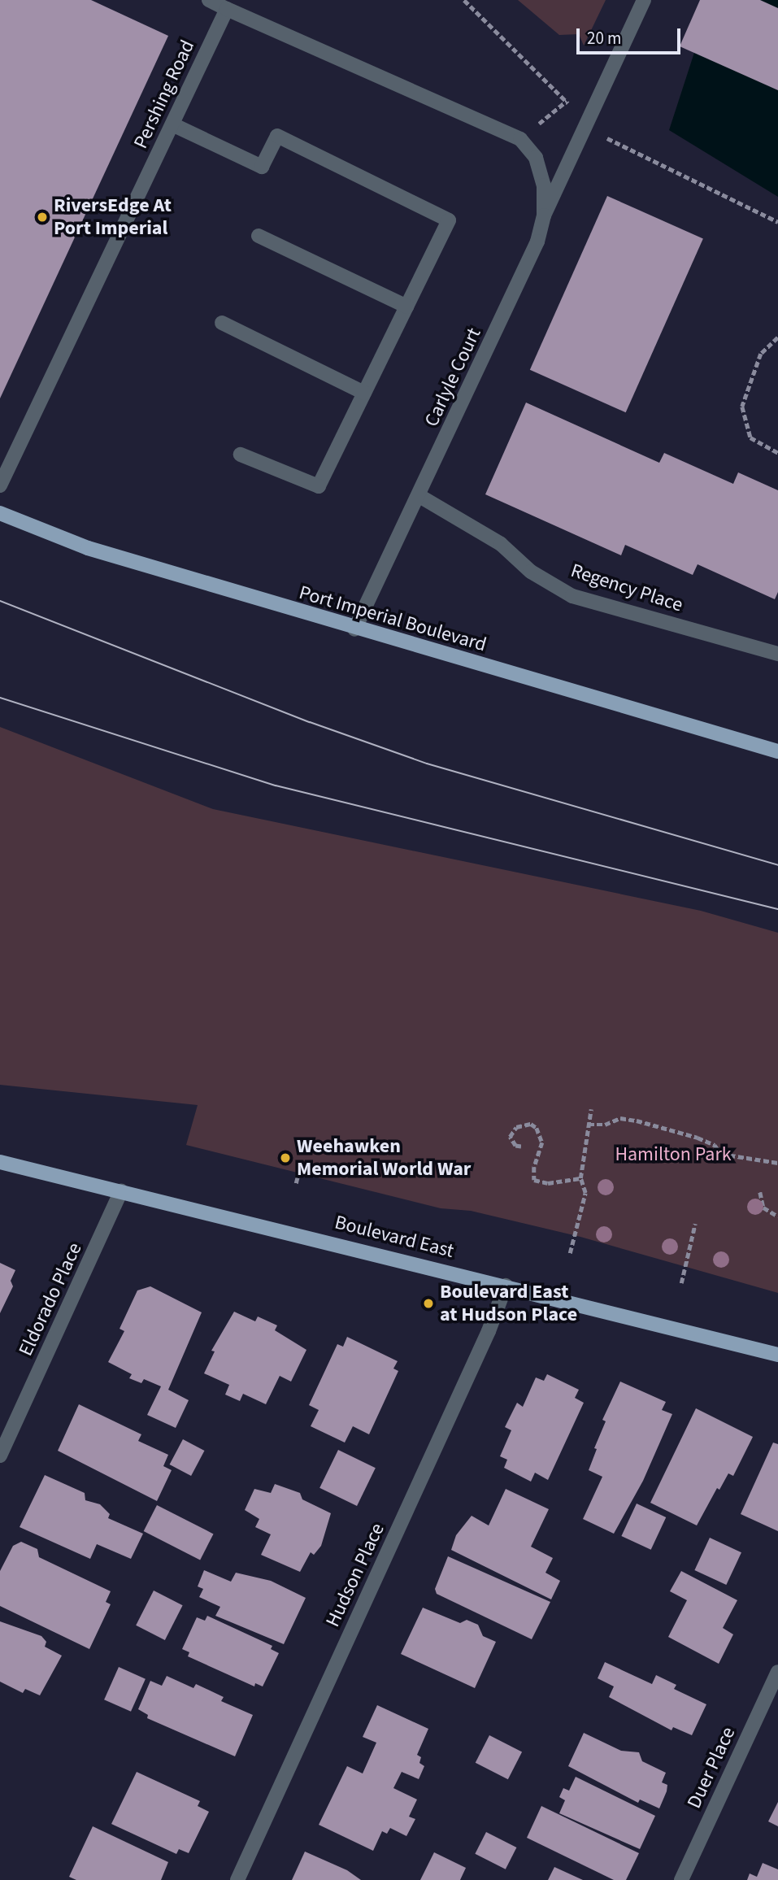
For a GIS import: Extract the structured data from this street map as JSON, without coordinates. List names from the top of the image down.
{
  "streets": {
    "main road": ["Port Imperial Boulevard", "Boulevard East"],
    "street": [
      "Pershing Road",
      "Carlyle Court",
      "Regency Place",
      "Eldorado Place",
      "Hudson Place",
      "Duer Place"
    ]
  },
  "crossings": [
    ["Carlyle Court", "Regency Place"],
    ["Carlyle Court", "Port Imperial Boulevard"],
    ["Boulevard East", "Eldorado Place"],
    ["Boulevard East", "Hudson Place"]
  ],
  "parks": ["Hamilton Park"],
  "places": ["RiversEdge At Port Imperial", "Weehawken Memorial World War", "Boulevard East at Hudson Place"],
  "scale_bar": "20 m"
}
